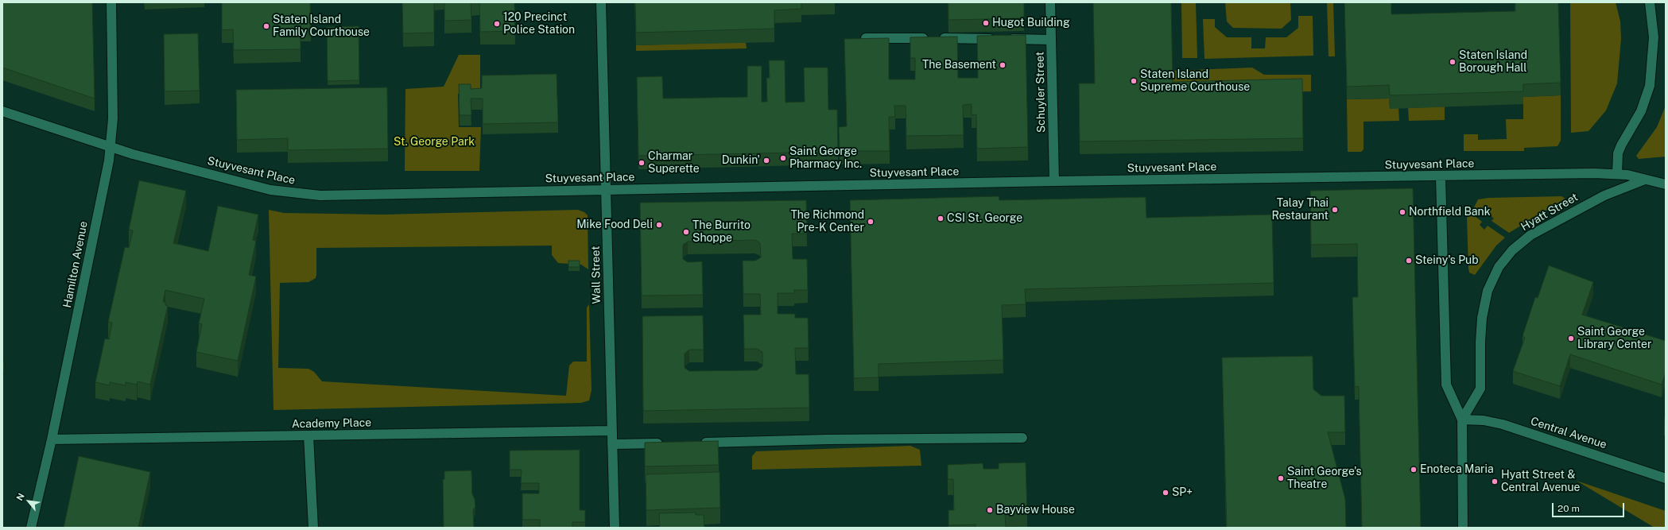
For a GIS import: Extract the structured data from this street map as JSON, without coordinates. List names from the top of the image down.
{
  "streets": {
    "street": [
      "Schuyler Street",
      "Stuyvesant Place",
      "Hyatt Street",
      "Hamilton Avenue",
      "Wall Street",
      "Academy Place",
      "Central Avenue"
    ]
  },
  "crossings": [
    ["Schuyler Street", "Stuyvesant Place"],
    ["Stuyvesant Place", "Hyatt Street"],
    ["Stuyvesant Place", "Hamilton Avenue"],
    ["Stuyvesant Place", "Wall Street"],
    ["Hyatt Street", "Central Avenue"],
    ["Hamilton Avenue", "Academy Place"],
    ["Wall Street", "Academy Place"]
  ],
  "parks": ["St. George Park"],
  "places": [
    "Hugot Building",
    "120 Precinct Police Station",
    "Staten Island Family Courthouse",
    "Staten Island Borough Hall",
    "The Basement",
    "Staten Island Supreme Courthouse",
    "Saint George Pharmacy Inc.",
    "Dunkin'",
    "Charmar Superette",
    "Talay Thai Restaurant",
    "Northfield Bank",
    "CSI St. George",
    "The Richmond Pre-K Center",
    "Mike Food Deli",
    "The Burrito Shoppe",
    "Steiny's Pub",
    "Saint George Library Center",
    "Enoteca Maria",
    "Saint George's Theatre",
    "Hyatt Street & Central Avenue",
    "SP+",
    "Bayview House"
  ],
  "scale_bar": "20 m",
  "north": "top left"
}
